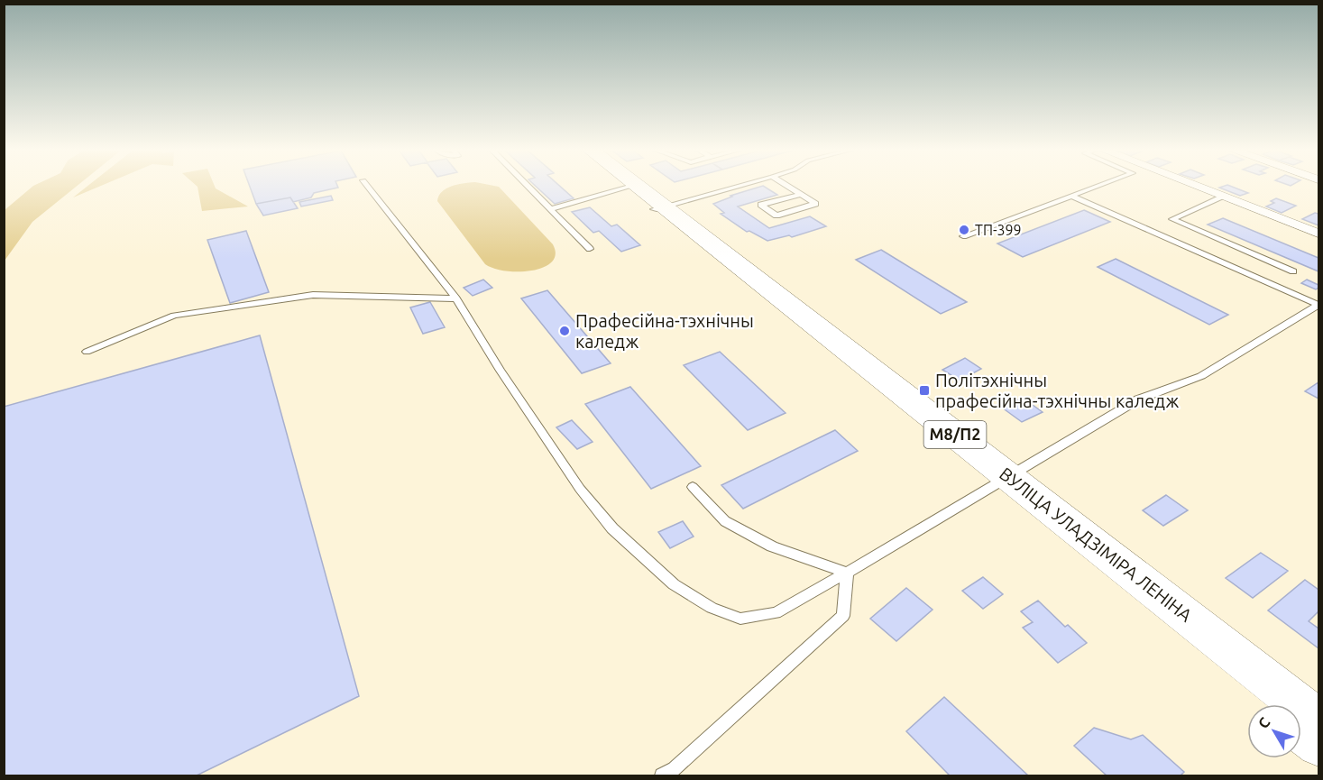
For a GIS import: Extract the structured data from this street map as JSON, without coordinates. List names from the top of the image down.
{
  "streets": {
    "main road": ["М8/П2", "ВУЛІЦА УЛАДЗІМІРА ЛЕНІНА"]
  },
  "places": {
    "other": ["ТП-399", "Прафесійна-тэхнічны каледж"],
    "transit": ["Політэхнічны прафесійна-тэхнічны каледж"]
  },
  "north": "top left"
}
